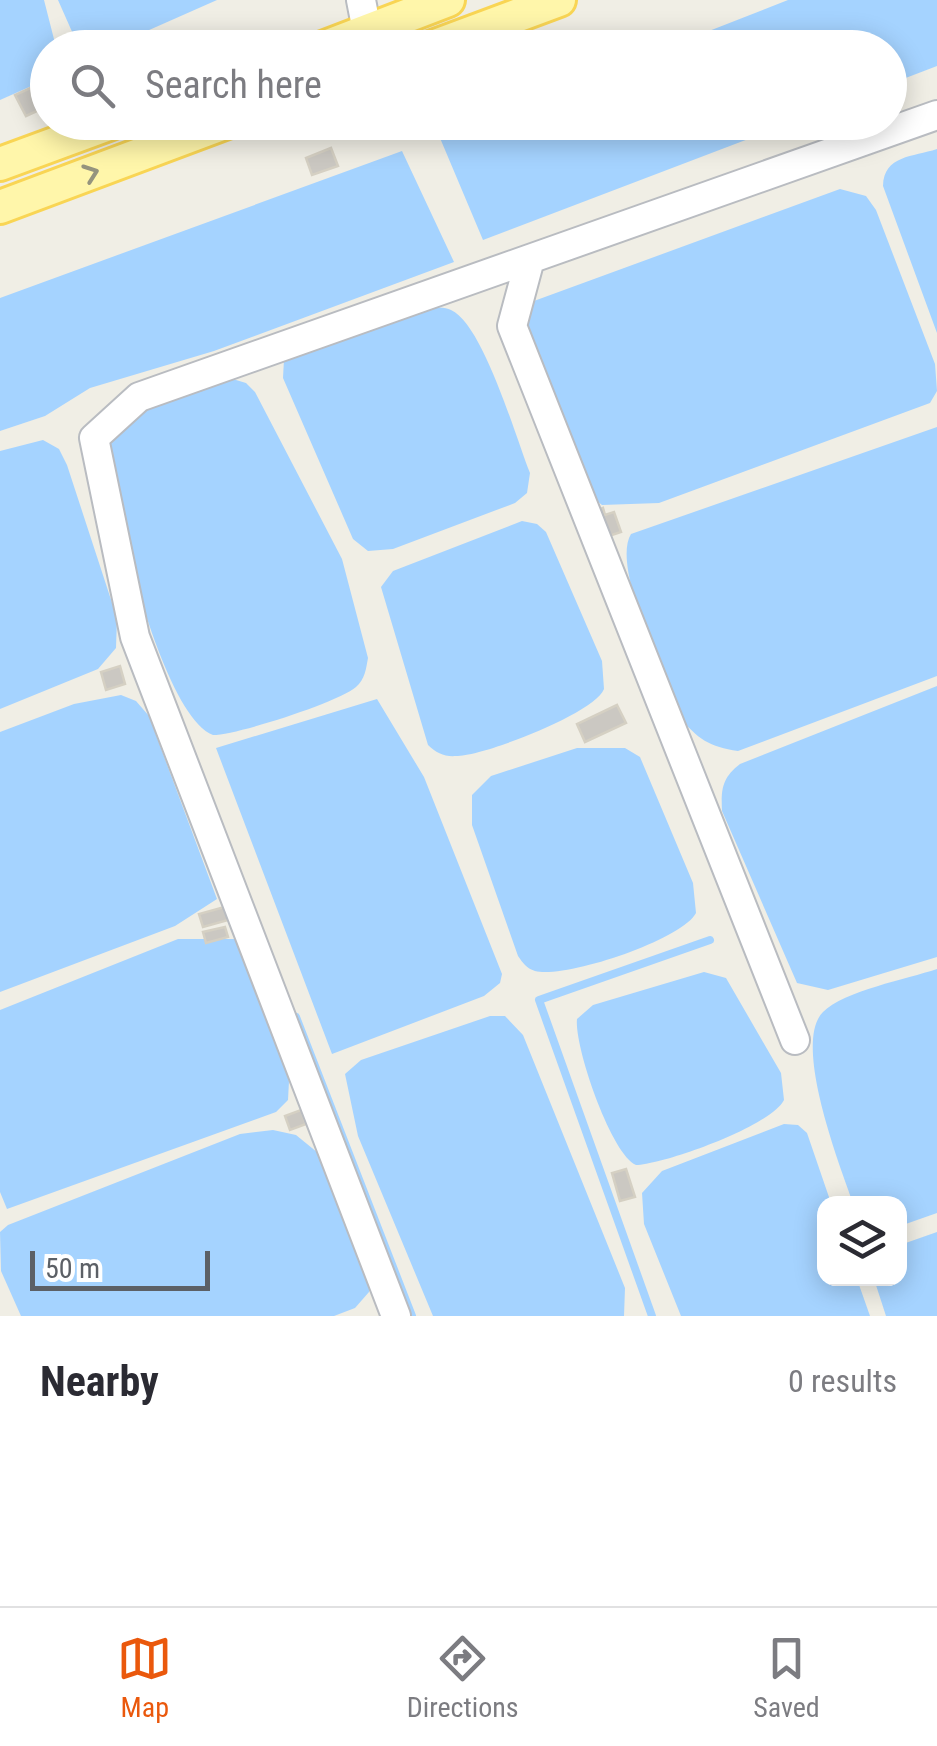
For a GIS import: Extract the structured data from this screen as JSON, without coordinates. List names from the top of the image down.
{
  "scale_bar": "50 m",
  "page": {
    "search": "Search here",
    "scale": "50 m",
    "heading": ["Nearby", "0 results"],
    "nav": ["Map", "Directions", "Saved"]
  }
}
